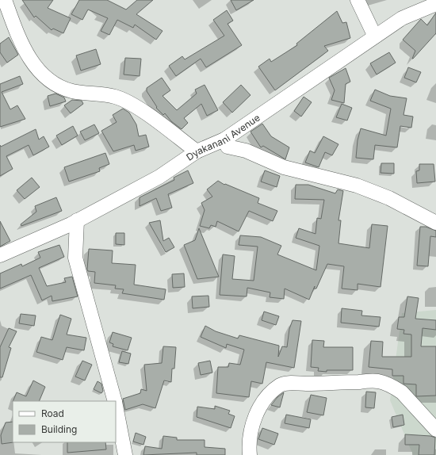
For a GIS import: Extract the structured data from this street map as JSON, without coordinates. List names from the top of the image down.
{
  "streets": {
    "street": ["Dyakanani Avenue"]
  },
  "legend": ["Road", "Building"]
}
